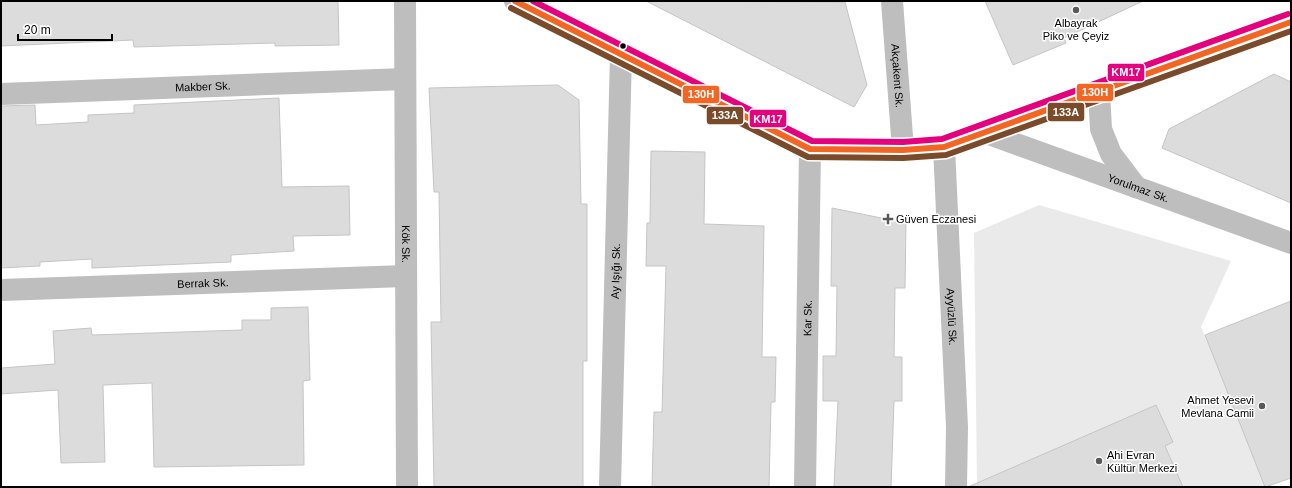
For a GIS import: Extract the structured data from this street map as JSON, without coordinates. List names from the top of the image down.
{
  "streets": {
    "street": [
      "Akçakent Sk.",
      "Makber Sk.",
      "Yorulmaz Sk.",
      "Kök Sk.",
      "Ay Işığı Sk.",
      "Berrak Sk.",
      "Ayyüzlü Sk.",
      "Kar Sk."
    ]
  },
  "crossings": [
    ["Makber Sk.", "Kök Sk."],
    ["Kök Sk.", "Berrak Sk."]
  ],
  "places": {
    "other": ["Albayrak Piko ve Çeyiz", "Ahmet Yesevi Mevlana Camii", "Ahi Evran Kültür Merkezi"],
    "health": ["Güven Eczanesi"]
  },
  "lines": ["transit line 130H", "transit line KM17", "transit line 133A"],
  "scale_bar": "20 m"
}
